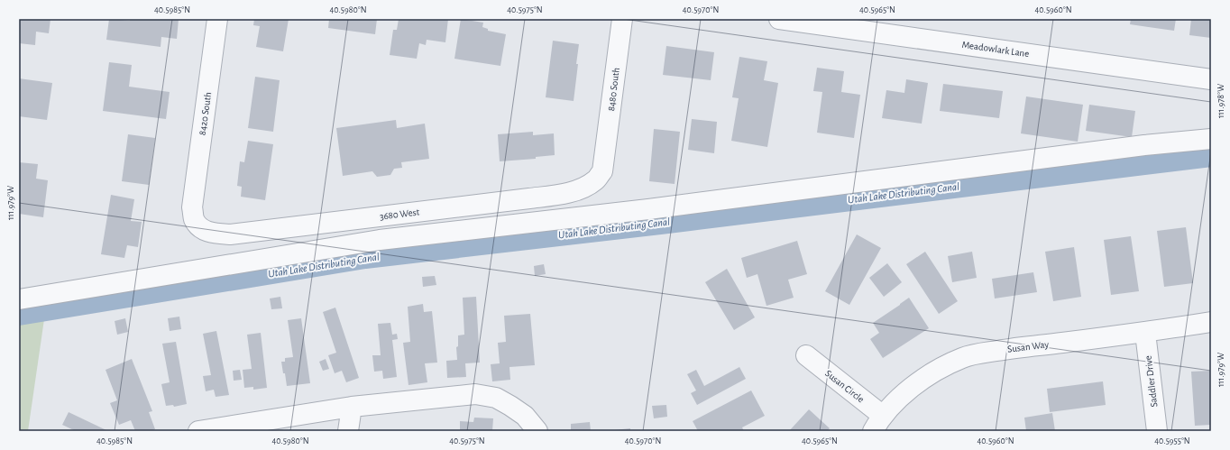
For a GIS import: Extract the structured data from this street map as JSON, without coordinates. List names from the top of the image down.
{
  "streets": {
    "street": [
      "Meadowlark Lane",
      "8480 South",
      "8420 South",
      "3680 West",
      "Susan Way",
      "Saddler Drive",
      "Susan Circle"
    ]
  },
  "crossings": [
    ["8480 South", "3680 West"],
    ["8420 South", "3680 West"],
    ["Susan Way", "Saddler Drive"],
    ["Susan Way", "Susan Circle"]
  ],
  "water": ["Utah Lake Distributing Canal"],
  "coordinates": [
    "40.5985°N",
    "40.5980°N",
    "40.5975°N",
    "40.5970°N",
    "40.5965°N",
    "40.5960°N",
    "111.978°W",
    "111.979°W",
    "40.5955°N"
  ]
}
